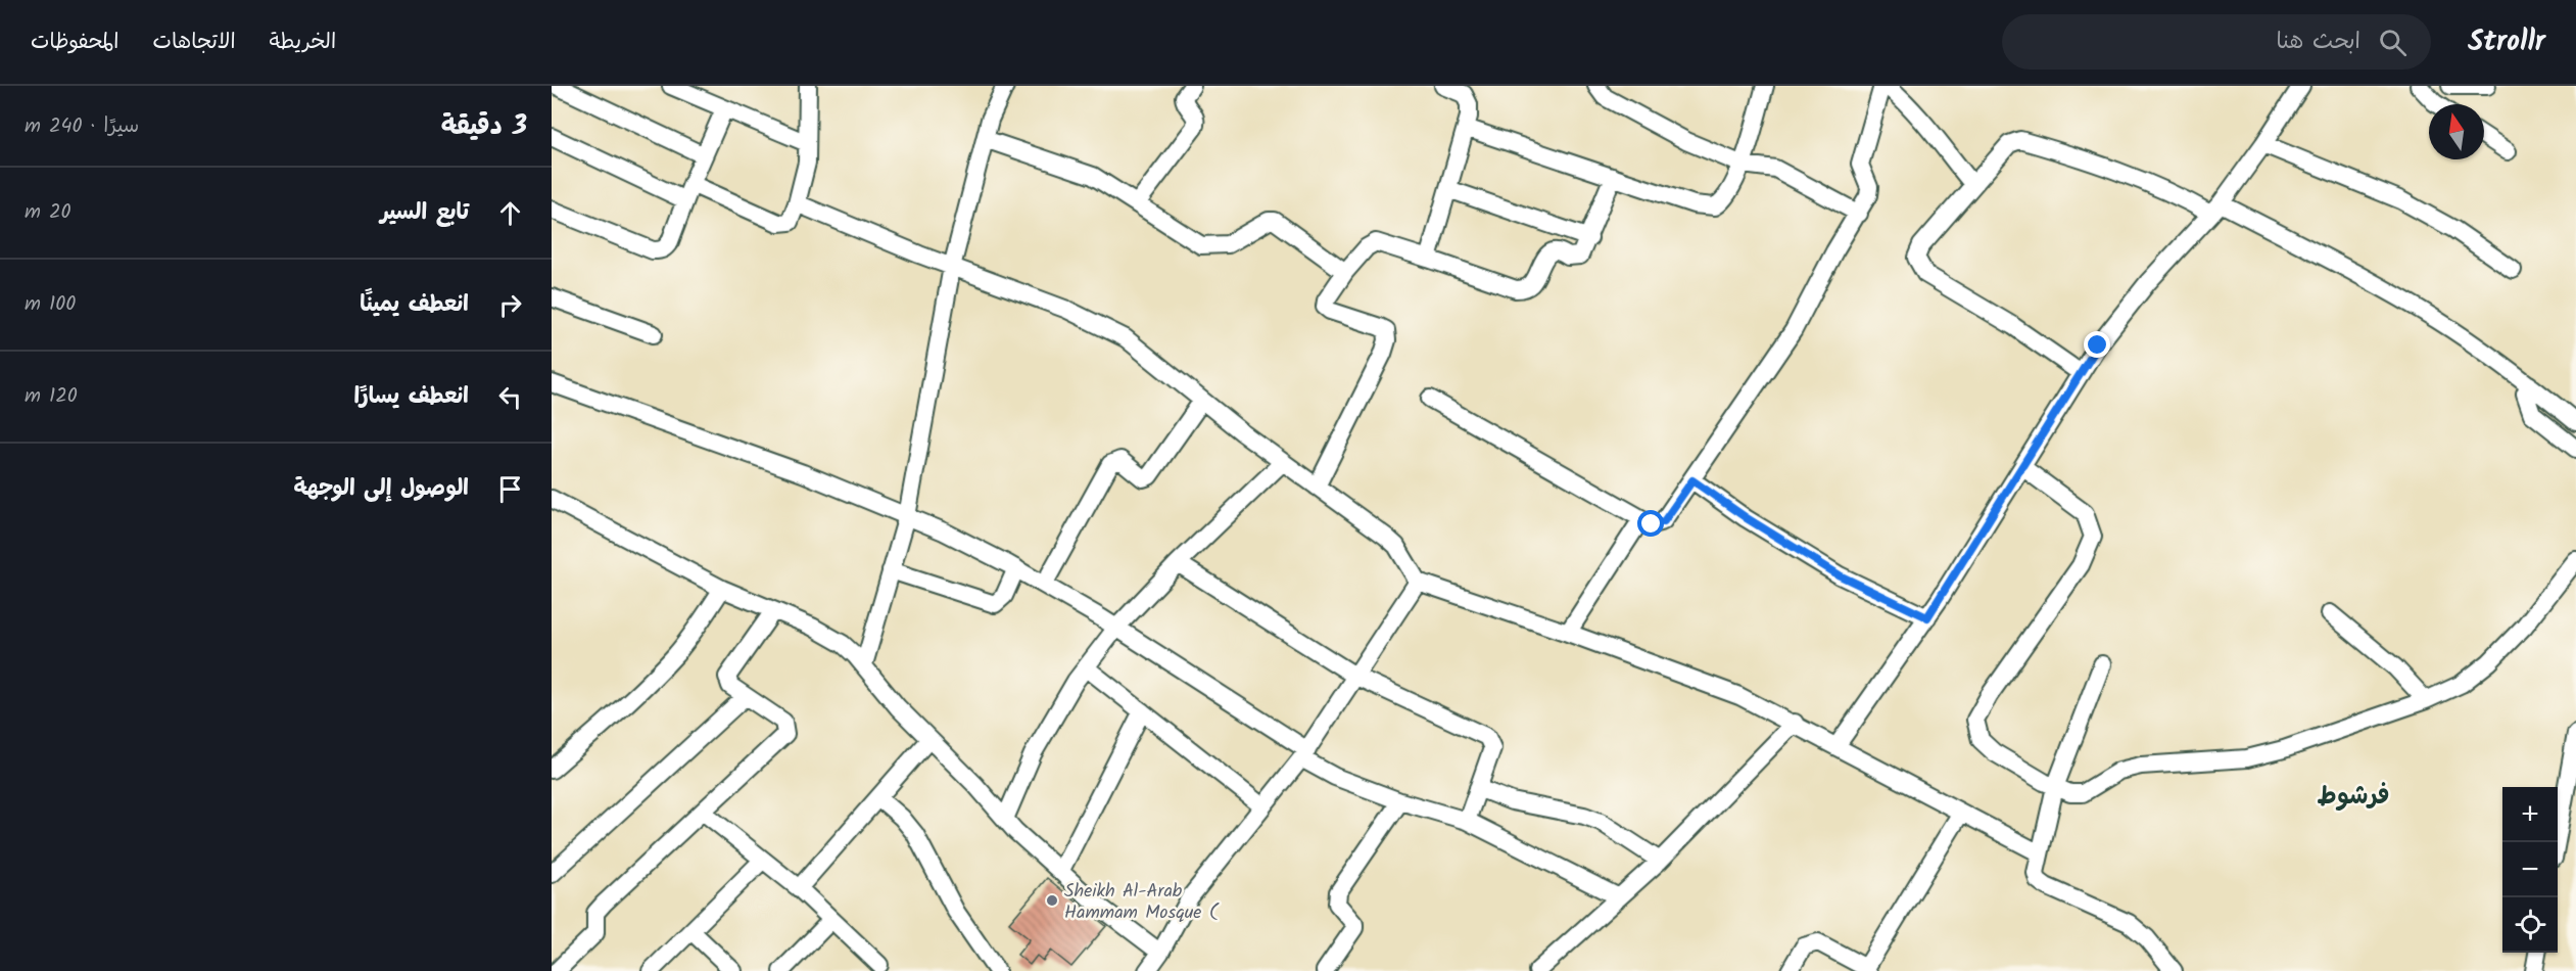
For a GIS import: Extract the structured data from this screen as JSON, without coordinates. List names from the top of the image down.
{
  "districts": ["فرشوط"],
  "places": ["Sheikh Al-Arab Hammam Mosque ("],
  "north": "top",
  "page": {
    "header": "Strollr",
    "search": "ابحث هنا",
    "nav": ["الخريطة", "الاتجاهات", "المحفوظات"],
    "heading": ["3 دقيقة", "سيرًا · 240 m"],
    "list": [
      ["تابع السير", "20 m"],
      ["انعطف يمينًا", "100 m"],
      ["انعطف يسارًا", "120 m"],
      "الوصول إلى الوجهة"
    ],
    "map_buttons": ["+", "−"]
  }
}
